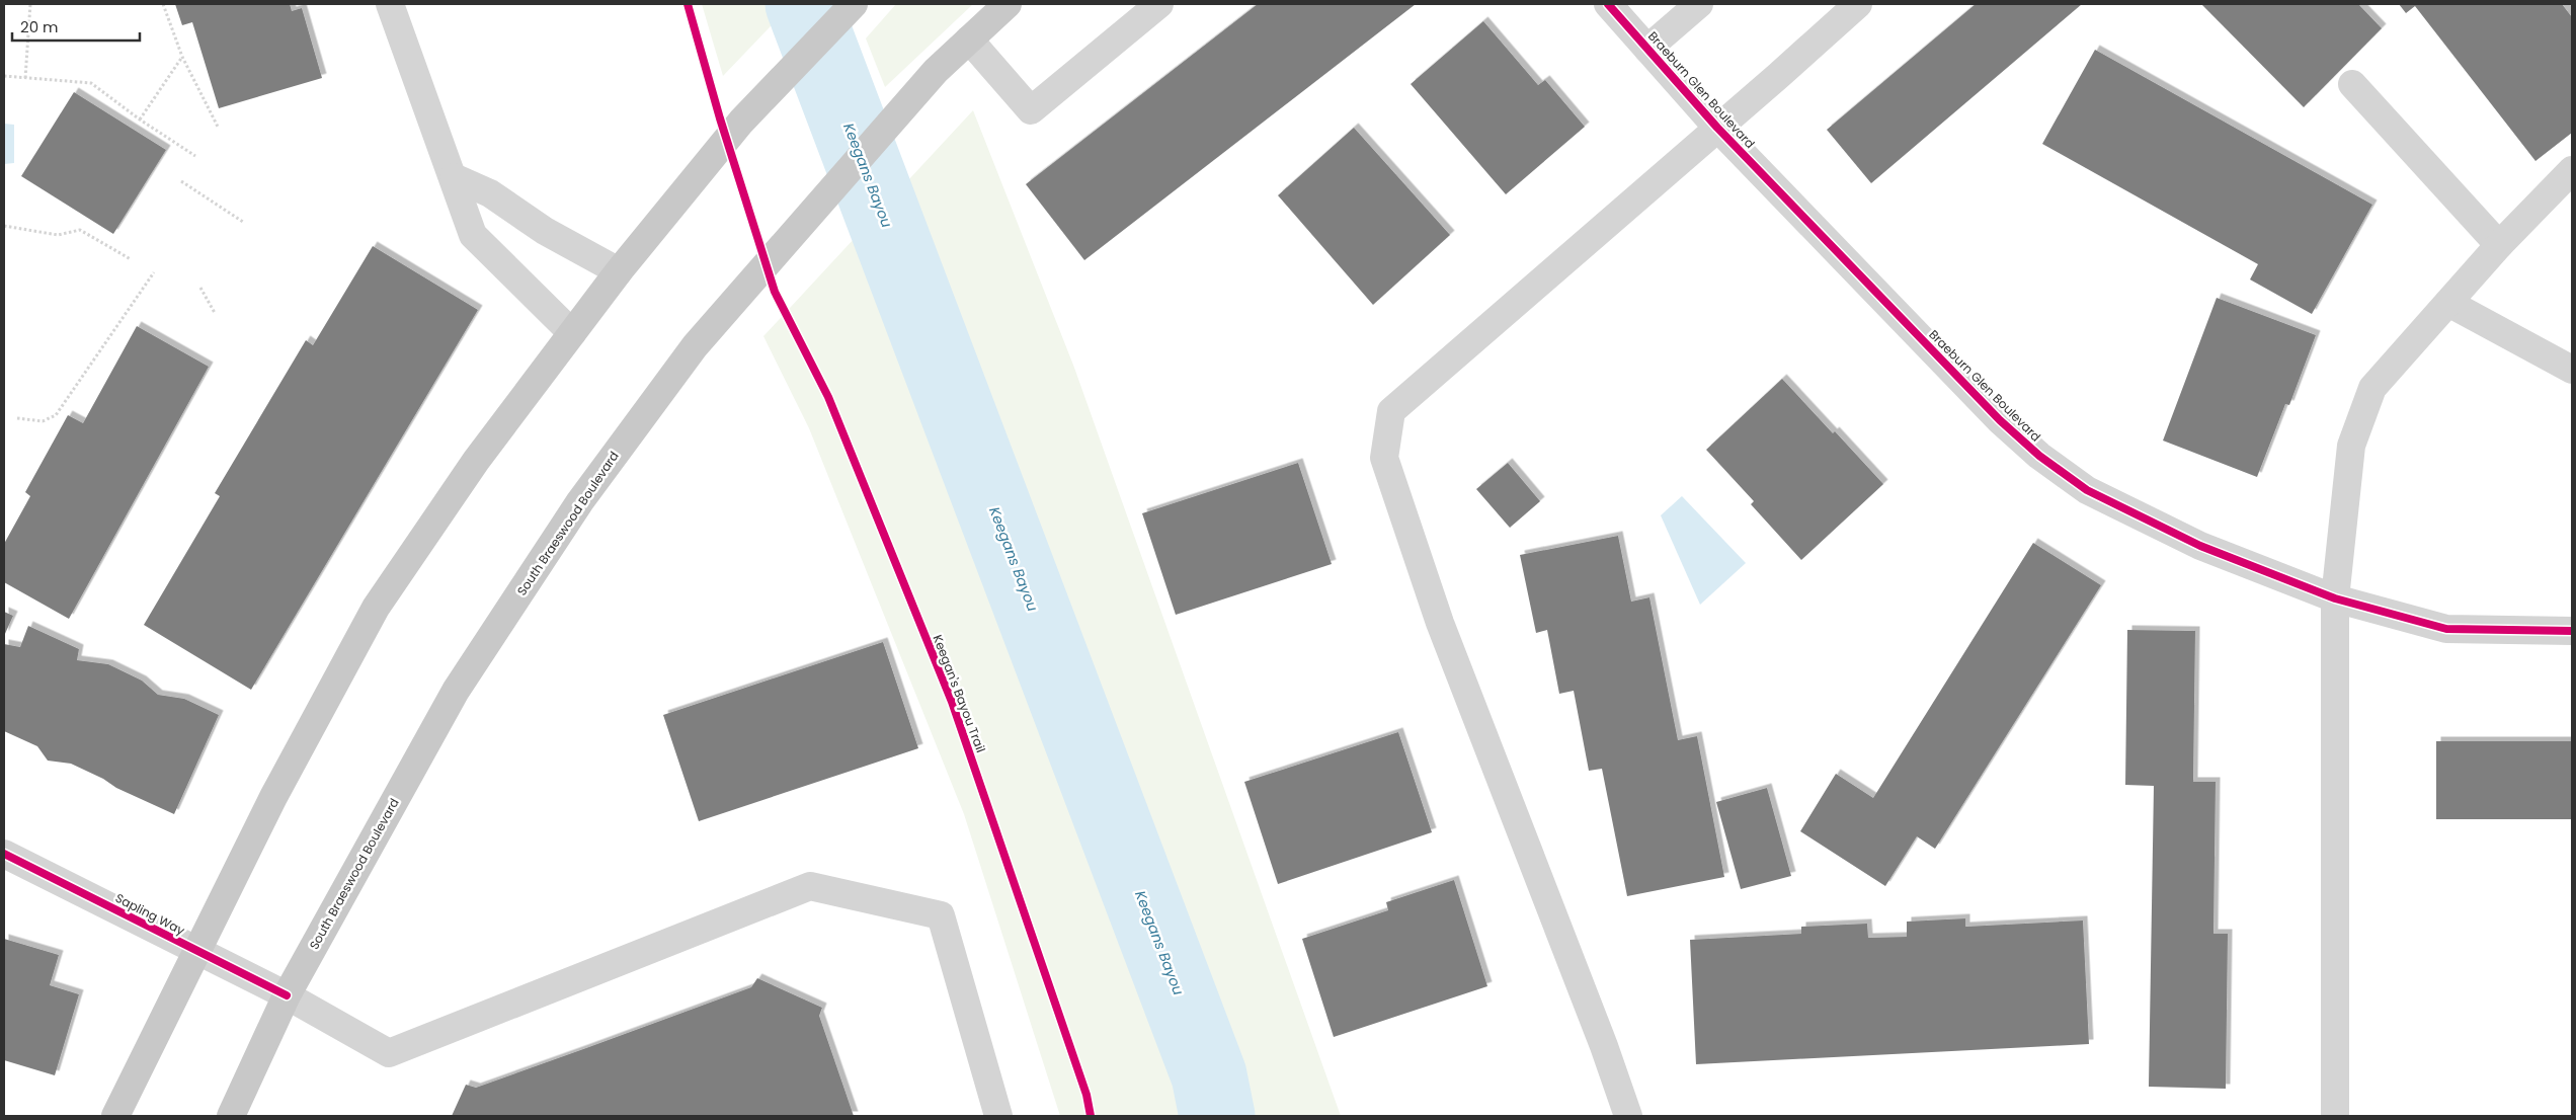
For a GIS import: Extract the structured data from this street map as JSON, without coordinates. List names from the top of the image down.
{
  "streets": {
    "main road": ["South Braeswood Boulevard"],
    "street": ["Braeburn Glen Boulevard", "Sapling Way"],
    "cycle path": ["Keegan's Bayou Trail"]
  },
  "crossings": [
    ["South Braeswood Boulevard", "Sapling Way"]
  ],
  "water": ["Keegans Bayou"],
  "scale_bar": "20 m"
}
